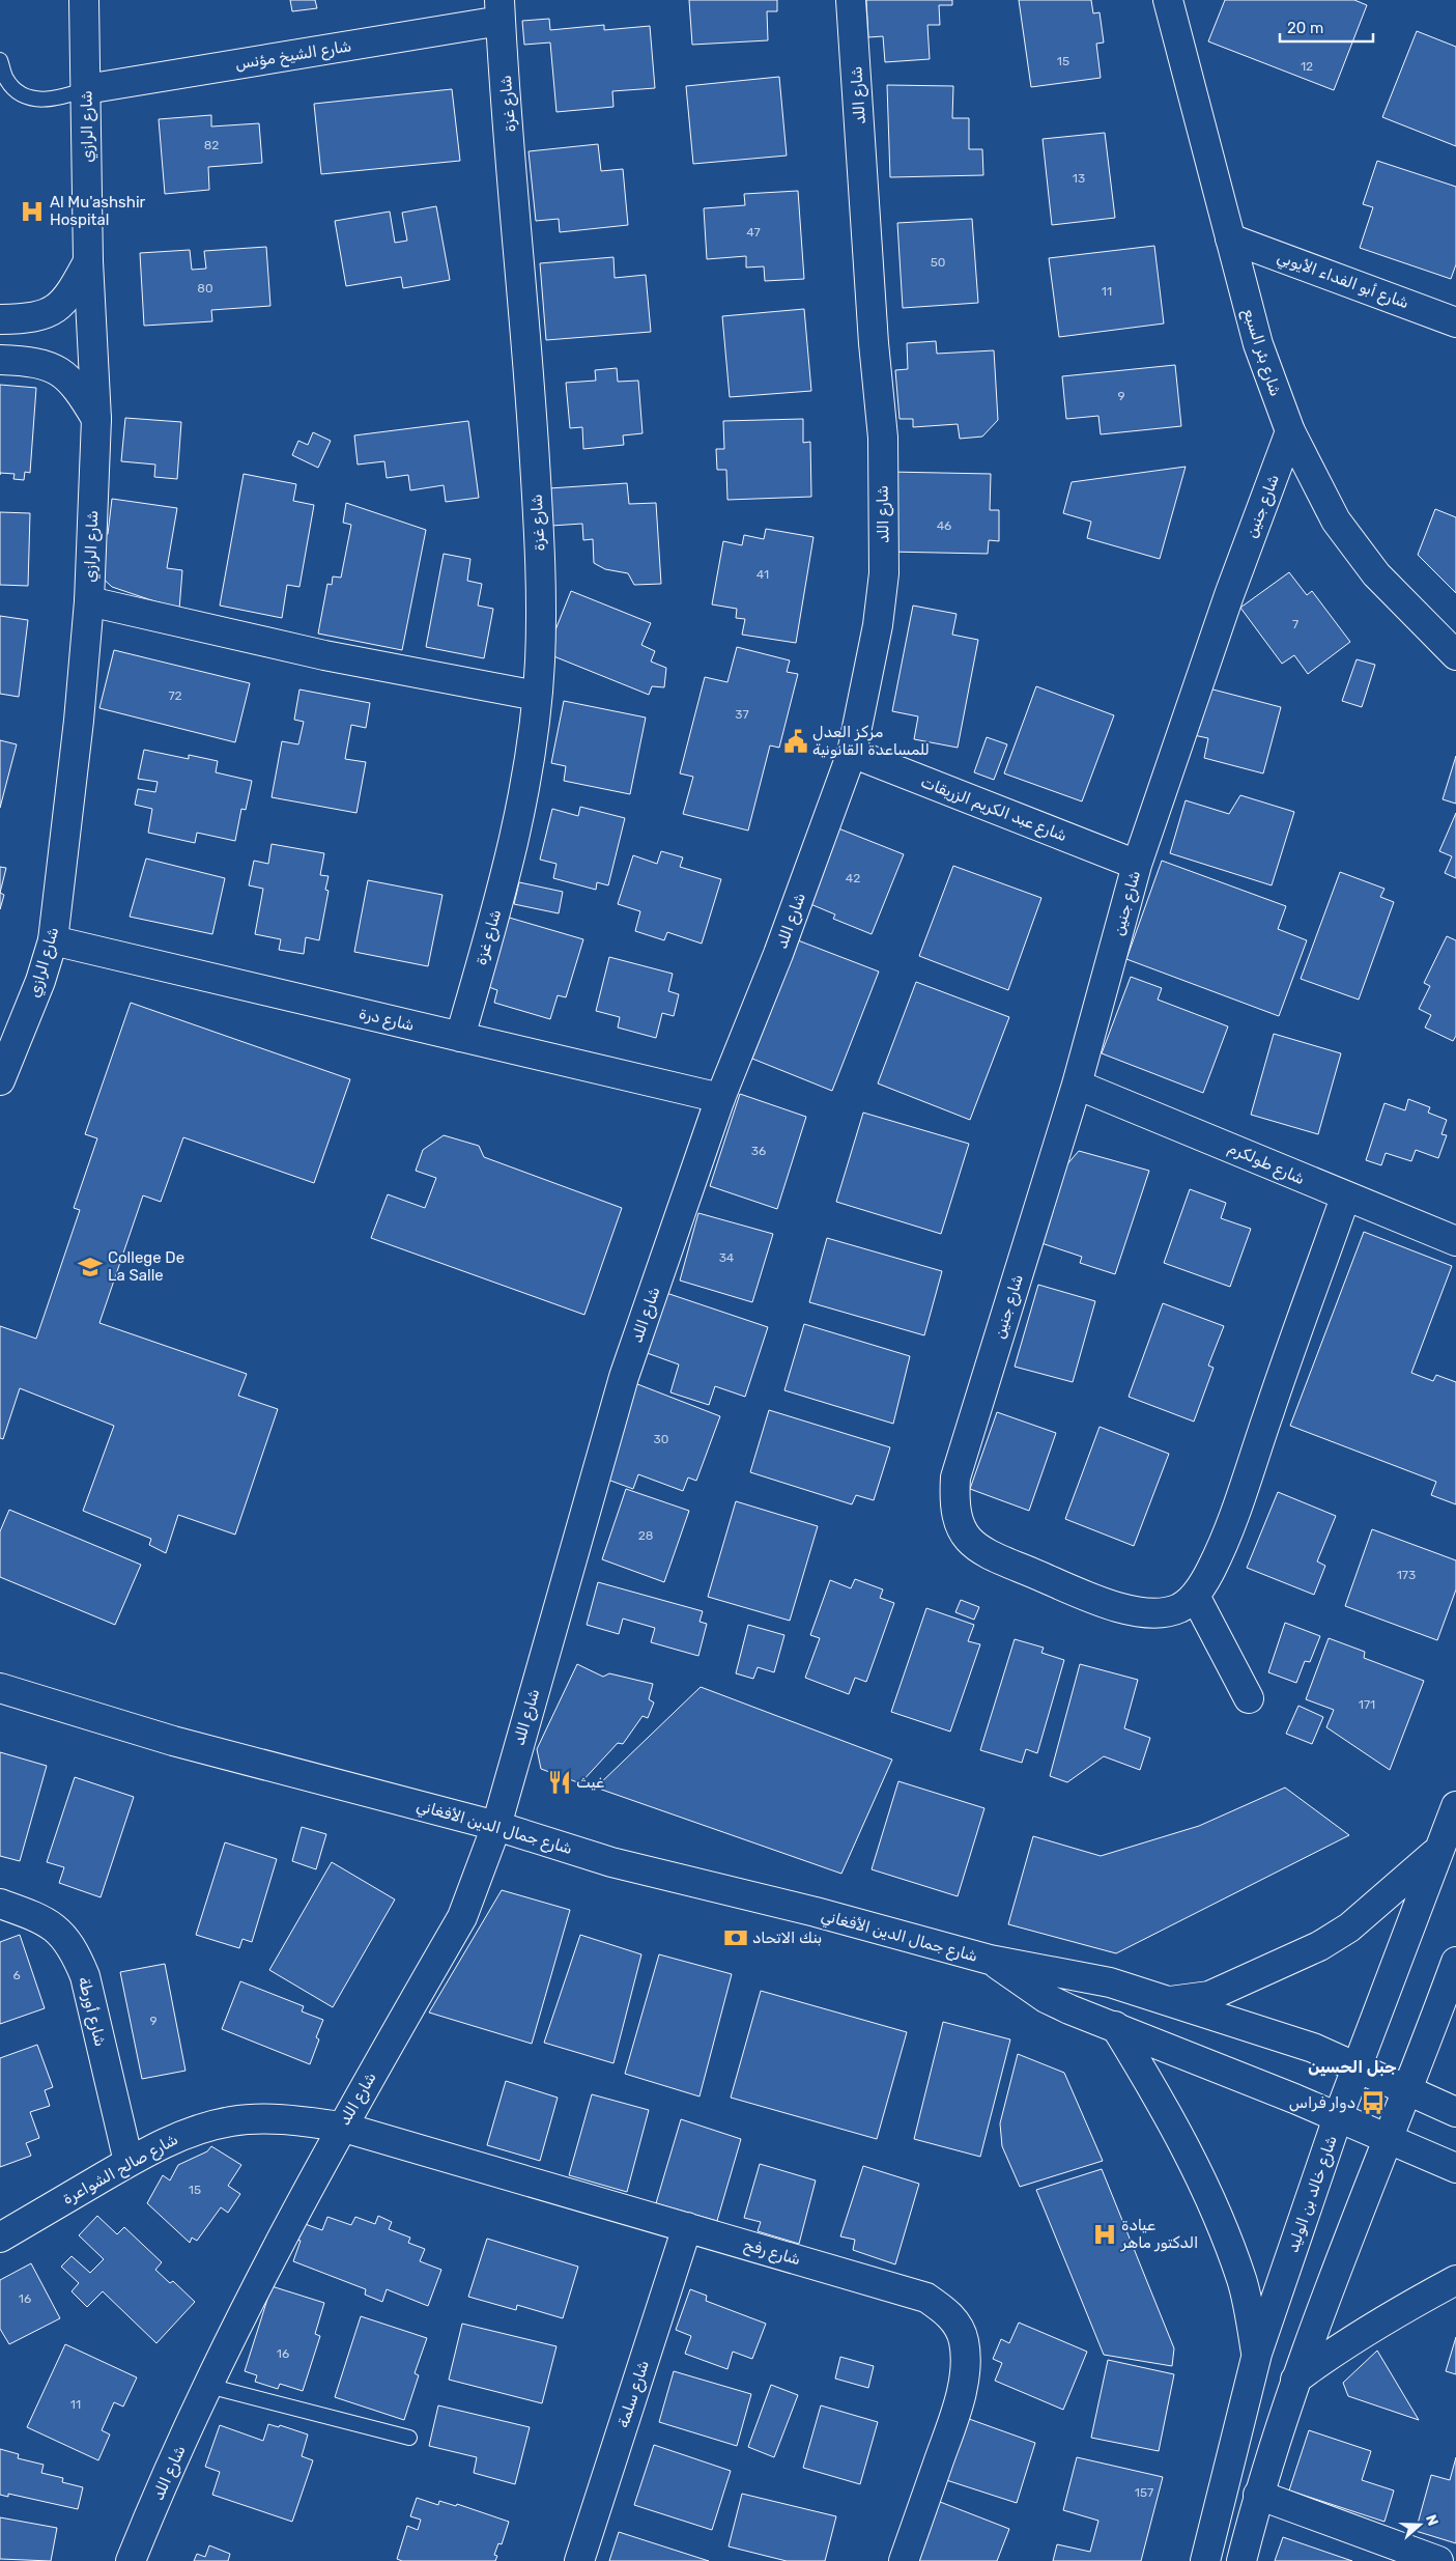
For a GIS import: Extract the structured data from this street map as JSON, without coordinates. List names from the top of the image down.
{
  "streets": {
    "street": [
      "شارع الشيخ مؤنس",
      "شارع اللد",
      "شارع غزة",
      "شارع الرازي",
      "شارع أبو الفداء الأيوبي",
      "شارع بئر السبع",
      "شارع جنين",
      "شارع عبد الكريم الزريقات",
      "شارع درة",
      "شارع طولكرم",
      "شارع جمال الدين الأفغاني",
      "شارع أورطة",
      "شارع صالح الشواعرة",
      "شارع خالد بن الوليد",
      "شارع رفح",
      "شارع سلمة"
    ]
  },
  "crossings": [
    ["شارع الشيخ مؤنس", "شارع غزة"],
    ["شارع الشيخ مؤنس", "شارع الرازي"],
    ["شارع اللد", "شارع عبد الكريم الزريقات"],
    ["شارع اللد", "شارع درة"],
    ["شارع اللد", "شارع جمال الدين الأفغاني"],
    ["شارع اللد", "شارع صالح الشواعرة"],
    ["شارع اللد", "شارع رفح"],
    ["شارع غزة", "شارع درة"],
    ["شارع الرازي", "شارع درة"],
    ["شارع أبو الفداء الأيوبي", "شارع بئر السبع"],
    ["شارع بئر السبع", "شارع جنين"],
    ["شارع جنين", "شارع عبد الكريم الزريقات"],
    ["شارع جنين", "شارع طولكرم"],
    ["شارع جمال الدين الأفغاني", "شارع خالد بن الوليد"],
    ["شارع أورطة", "شارع صالح الشواعرة"],
    ["شارع صالح الشواعرة", "شارع رفح"],
    ["شارع رفح", "شارع سلمة"]
  ],
  "districts": ["جبل الحسين"],
  "places": {
    "hospital": ["Al Mu'ashshir Hospital", "عيادة الدكتور ماهر"],
    "public building": ["مركز العدل للمساعدة القانونية"],
    "school or university": ["College De La Salle"],
    "restaurant": ["غيث"],
    "bank": ["بنك الاتحاد"],
    "bus stop": ["دوار فراس"]
  },
  "house_numbers": [
    "15",
    "12",
    "82",
    "13",
    "47",
    "50",
    "80",
    "11",
    "9",
    "46",
    "41",
    "7",
    "72",
    "37",
    "42",
    "36",
    "34",
    "30",
    "28",
    "173",
    "171",
    "6",
    "9",
    "15",
    "16",
    "16",
    "11",
    "157"
  ],
  "scale_bar": "20 m",
  "north": "right"
}
